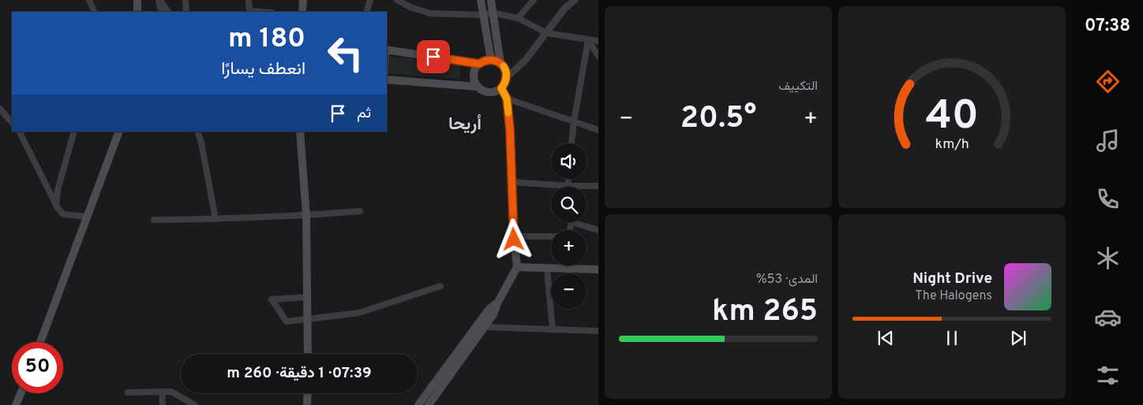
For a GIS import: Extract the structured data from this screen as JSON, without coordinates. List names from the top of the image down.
{
  "districts": ["أريحا"],
  "page": {
    "tabs": "07:38",
    "tile": [
      "التكييف",
      ["المدى · 53%", "265 km"]
    ],
    "turn": ["180 m", "انعطف يسارًا"],
    "then": "ثم",
    "heat": ["−", "20.5°", "+"],
    "map_buttons": ["+", "−"],
    "song": ["Night Drive", "The Halogens"],
    "limit": "50",
    "trip": "07:39 · 1 دقيقة · 260 m",
    "gauge": ["40", "km/h"]
  }
}
